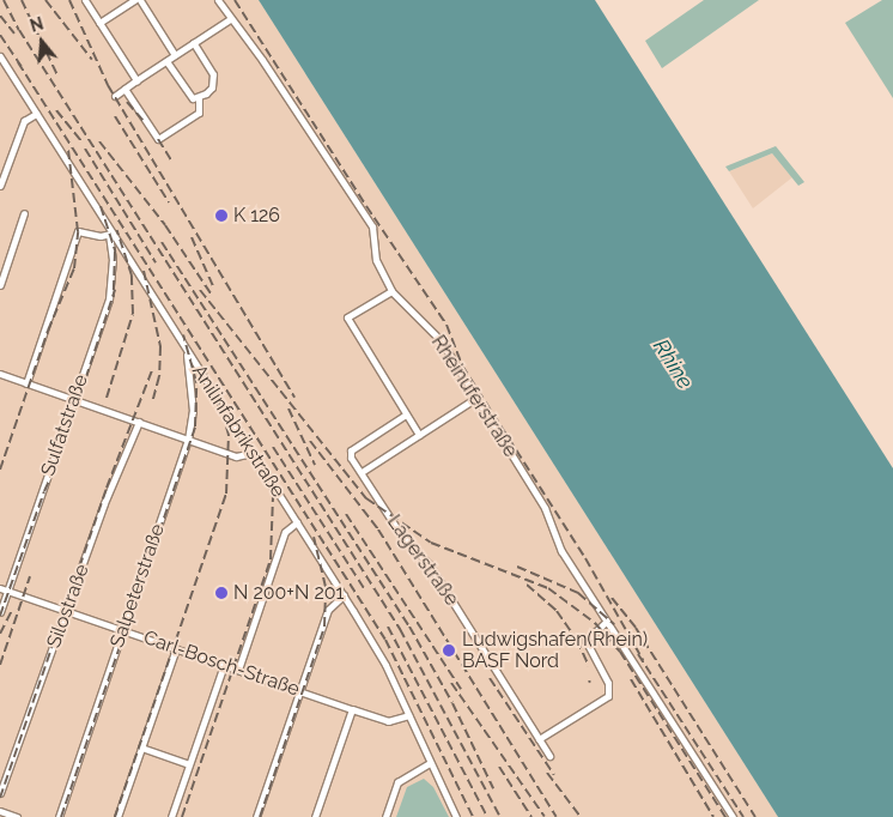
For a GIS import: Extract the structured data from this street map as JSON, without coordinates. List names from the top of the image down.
{
  "streets": {
    "street": [
      "Rheinuferstraße",
      "Sulfatstraße",
      "Anilinfabrikstraße",
      "Lagerstraße",
      "Salpeterstraße",
      "Silostraße",
      "Carl-Bosch-Straße"
    ]
  },
  "crossings": [
    ["Sulfatstraße", "Anilinfabrikstraße"],
    ["Sulfatstraße", "Carl-Bosch-Straße"],
    ["Anilinfabrikstraße", "Salpeterstraße"],
    ["Anilinfabrikstraße", "Carl-Bosch-Straße"],
    ["Salpeterstraße", "Carl-Bosch-Straße"],
    ["Silostraße", "Carl-Bosch-Straße"]
  ],
  "water": ["Rhine"],
  "places": ["K 126", "N 200+N 201", "Ludwigshafen(Rhein) BASF Nord"],
  "north": "top"
}
